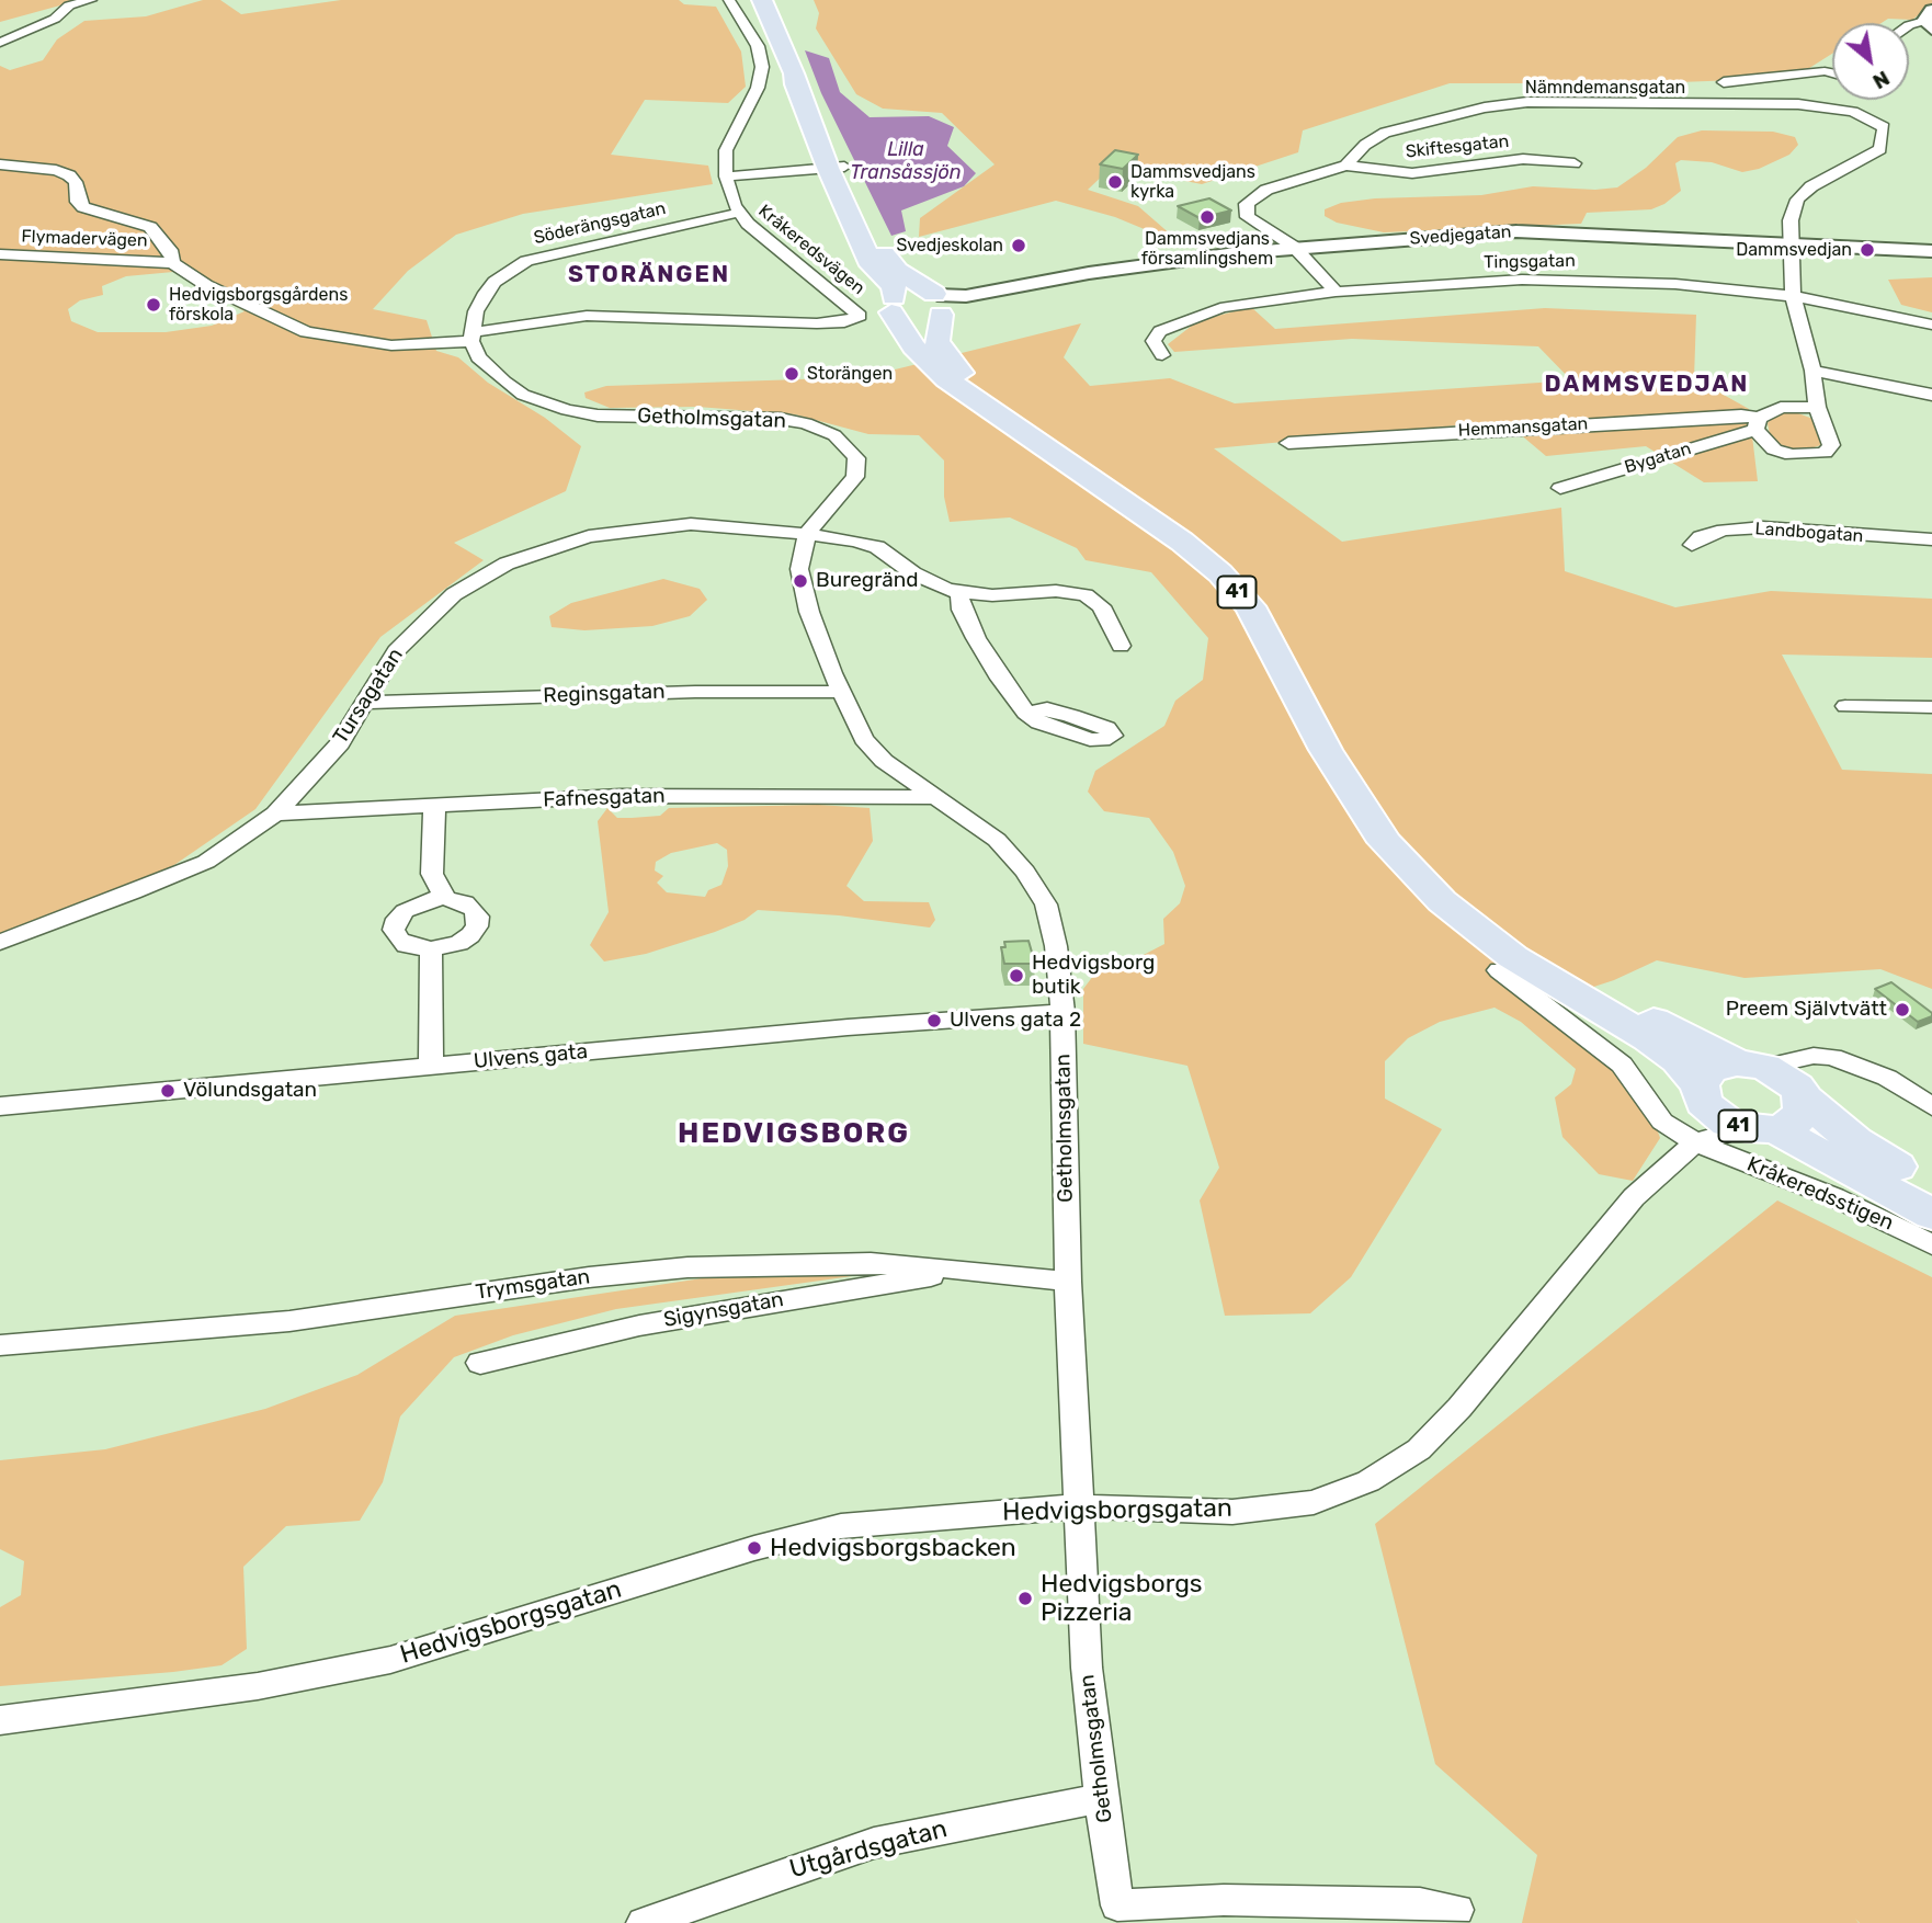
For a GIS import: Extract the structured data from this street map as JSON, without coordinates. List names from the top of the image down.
{
  "streets": {
    "main road": ["41"],
    "street": [
      "Nämndemansgatan",
      "Skiftesgatan",
      "Söderängsgatan",
      "Svedjegatan",
      "Flymadervägen",
      "Kråkeredsvägen",
      "Tingsgatan",
      "Getholmsgatan",
      "Hemmansgatan",
      "Bygatan",
      "Landbogatan",
      "Reginsgatan",
      "Tursagatan",
      "Fafnesgatan",
      "Ulvens gata",
      "Kråkeredsstigen",
      "Trymsgatan",
      "Sigynsgatan",
      "Hedvigsborgsgatan",
      "Utgårdsgatan"
    ]
  },
  "crossings": [
    ["Nämndemansgatan", "Skiftesgatan"],
    ["Nämndemansgatan", "Svedjegatan"],
    ["Söderängsgatan", "Flymadervägen"],
    ["Söderängsgatan", "Kråkeredsvägen"],
    ["Söderängsgatan", "Getholmsgatan"],
    ["Svedjegatan", "41"],
    ["Flymadervägen", "Kråkeredsvägen"],
    ["Flymadervägen", "Getholmsgatan"],
    ["Getholmsgatan", "Reginsgatan"],
    ["Getholmsgatan", "Tursagatan"],
    ["Getholmsgatan", "Fafnesgatan"],
    ["Getholmsgatan", "Ulvens gata"],
    ["Getholmsgatan", "Trymsgatan"],
    ["Getholmsgatan", "Hedvigsborgsgatan"],
    ["Getholmsgatan", "Utgårdsgatan"],
    ["Hemmansgatan", "Bygatan"],
    ["41", "Hedvigsborgsgatan"],
    ["Reginsgatan", "Tursagatan"],
    ["Tursagatan", "Fafnesgatan"],
    ["Kråkeredsstigen", "Hedvigsborgsgatan"],
    ["Trymsgatan", "Sigynsgatan"]
  ],
  "districts": ["STORÄNGEN", "DAMMSVEDJAN", "HEDVIGSBORG"],
  "water": ["Lilla Transåssjön"],
  "places": [
    "Dammsvedjans kyrka",
    "Dammsvedjans församlingshem",
    "Svedjeskolan",
    "Dammsvedjan",
    "Hedvigsborgsgårdens förskola",
    "Storängen",
    "Buregränd",
    "Hedvigsborg butik",
    "Preem Självtvätt",
    "Ulvens gata 2",
    "Völundsgatan",
    "Hedvigsborgsbacken",
    "Hedvigsborgs Pizzeria"
  ],
  "north": "bottom right"
}
